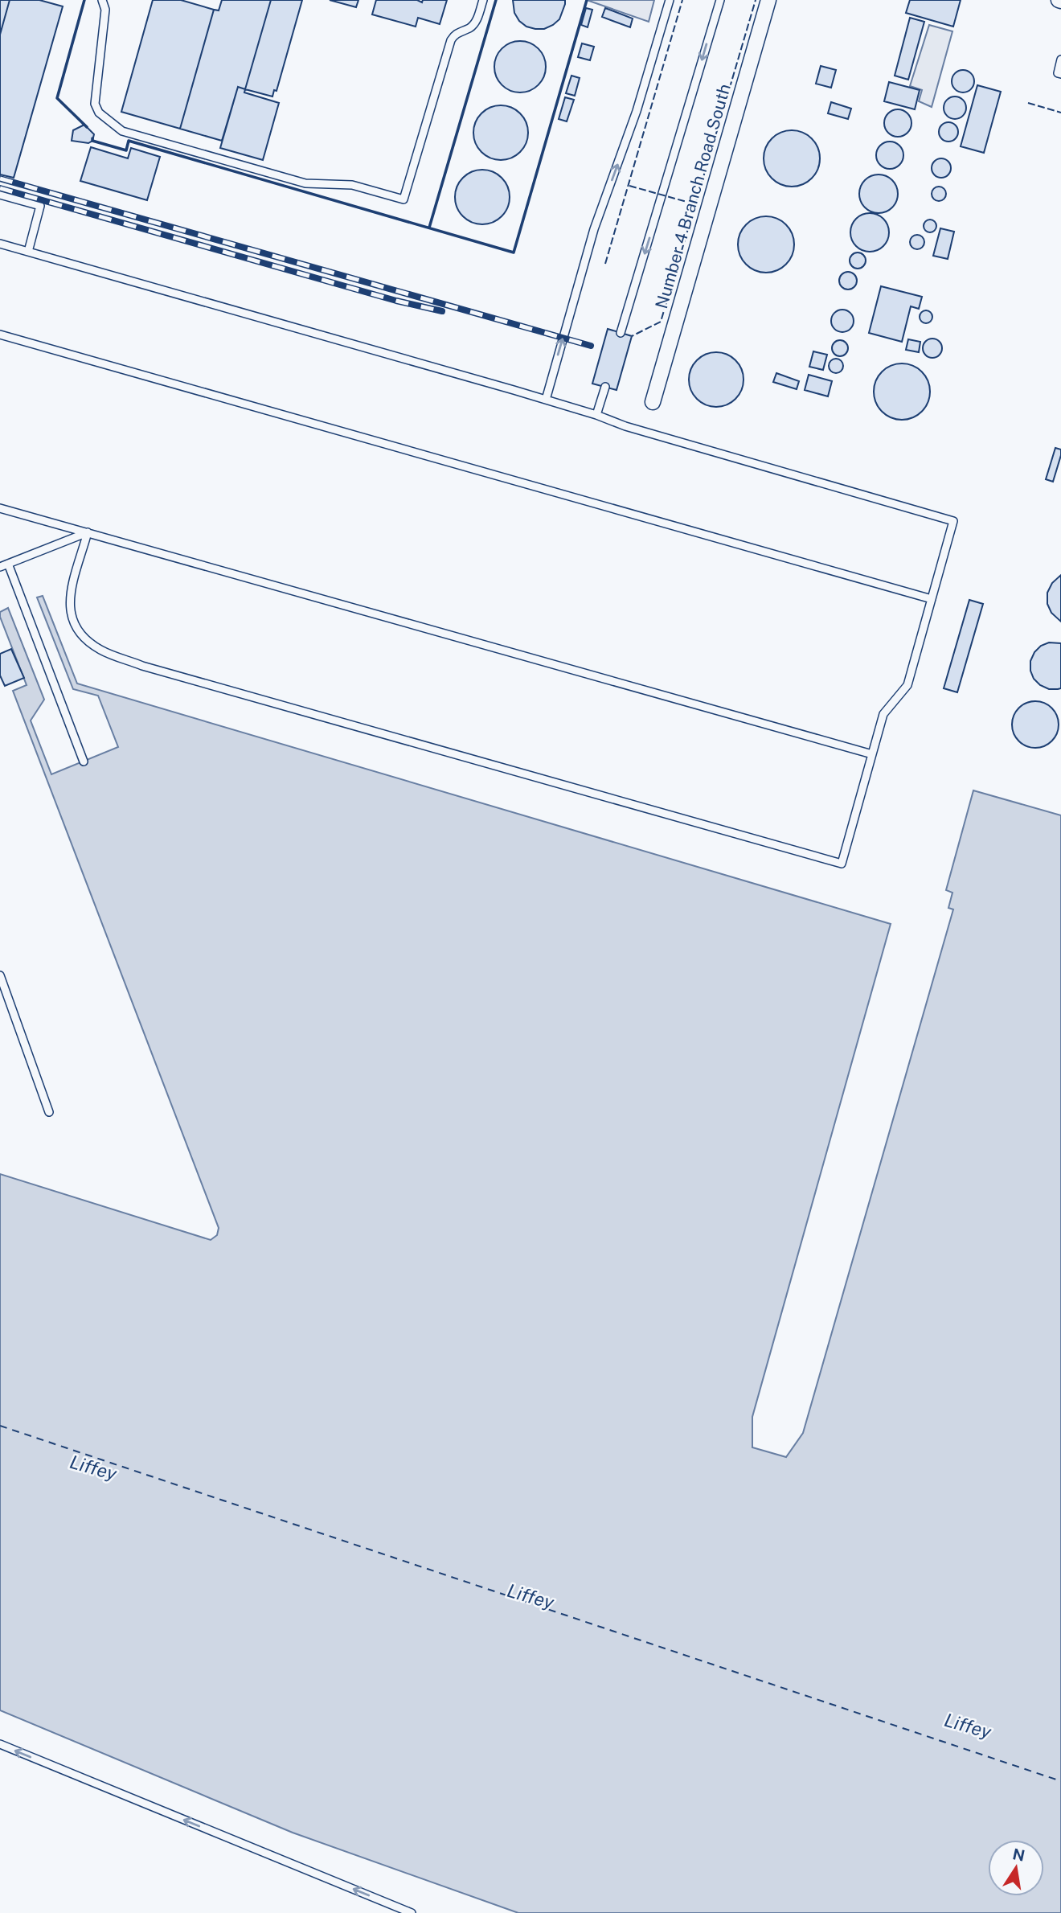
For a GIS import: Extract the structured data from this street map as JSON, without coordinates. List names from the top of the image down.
{
  "streets": {
    "street": ["Number 4 Branch Road South"]
  },
  "water": ["Liffey"],
  "north": "top"
}
